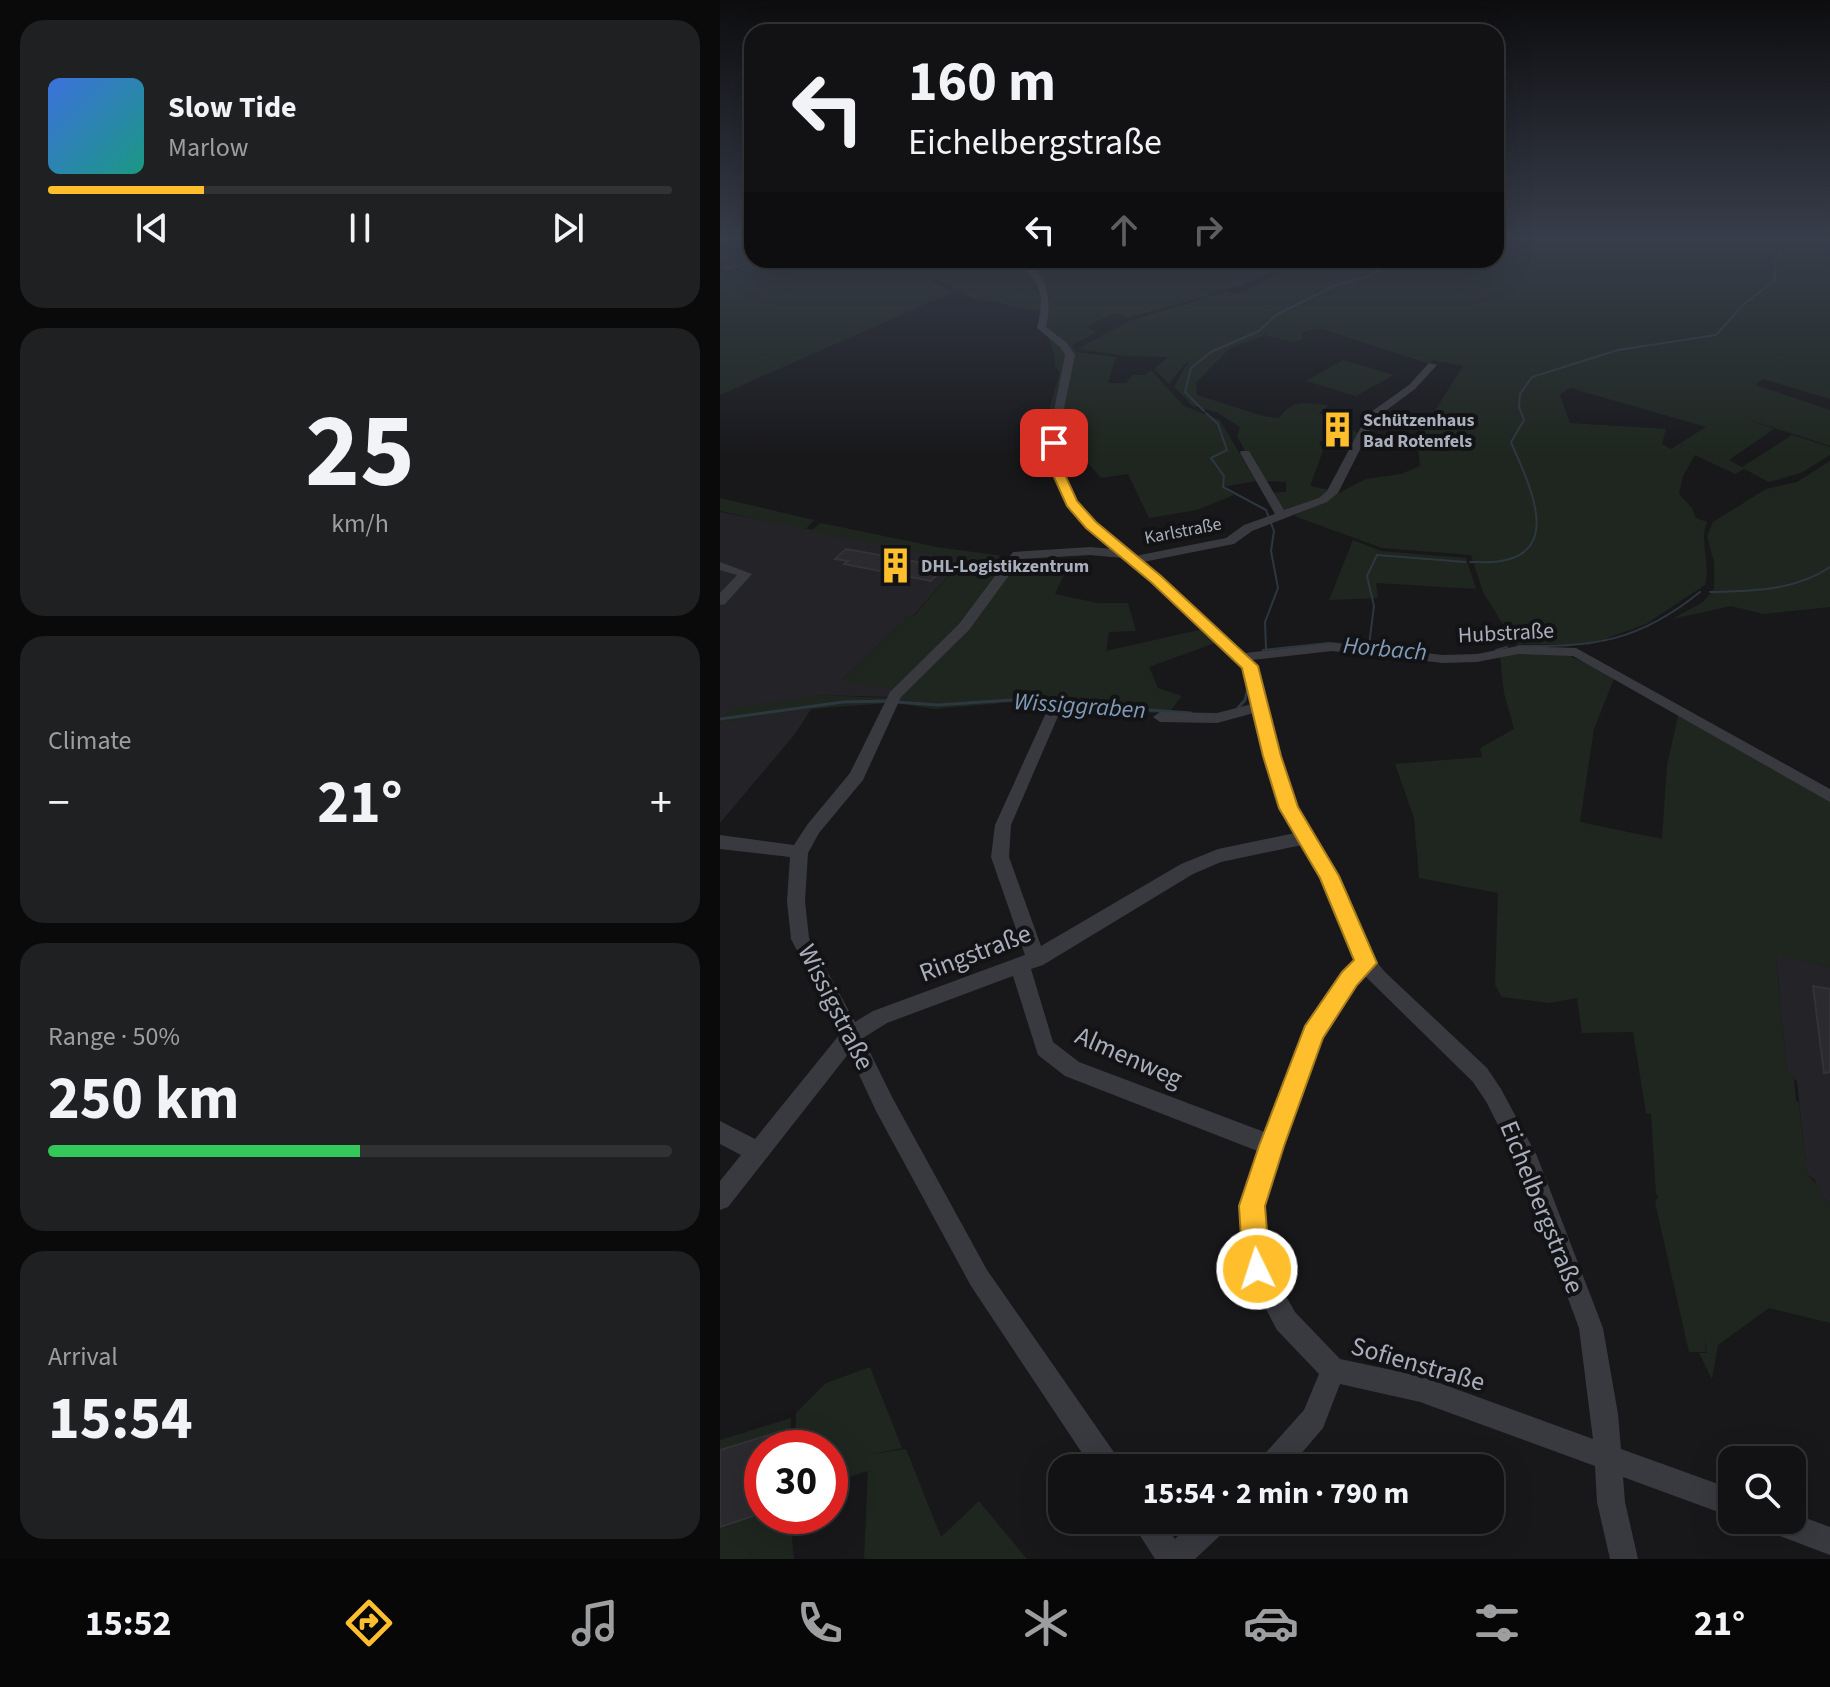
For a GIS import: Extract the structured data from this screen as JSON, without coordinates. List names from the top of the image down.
{
  "streets": {
    "street": [
      "Karlstraße",
      "Hubstraße",
      "Ringstraße",
      "Wissigstraße",
      "Almenweg",
      "Eichelbergstraße",
      "Sofienstraße"
    ]
  },
  "crossings": [
    ["Karlstraße", "Eichelbergstraße"],
    ["Hubstraße", "Eichelbergstraße"],
    ["Ringstraße", "Wissigstraße"],
    ["Ringstraße", "Almenweg"],
    ["Ringstraße", "Eichelbergstraße"],
    ["Almenweg", "Sofienstraße"],
    ["Eichelbergstraße", "Sofienstraße"]
  ],
  "water": ["Horbach", "Wissiggraben"],
  "places": {
    "building": ["Schützenhaus Bad Rotenfels", "DHL-Logistikzentrum"]
  },
  "page": {
    "turn": ["160 m", "Eichelbergstraße"],
    "song": ["Slow Tide", "Marlow"],
    "tile": [
      ["25", "km/h"],
      "Climate",
      ["Range · 50%", "250 km"],
      ["Arrival", "15:54"]
    ],
    "heat": ["−", "21°", "+"],
    "limit": "30",
    "trip": "15:54 · 2 min · 790 m",
    "tabs": ["15:52", "21°"]
  }
}
